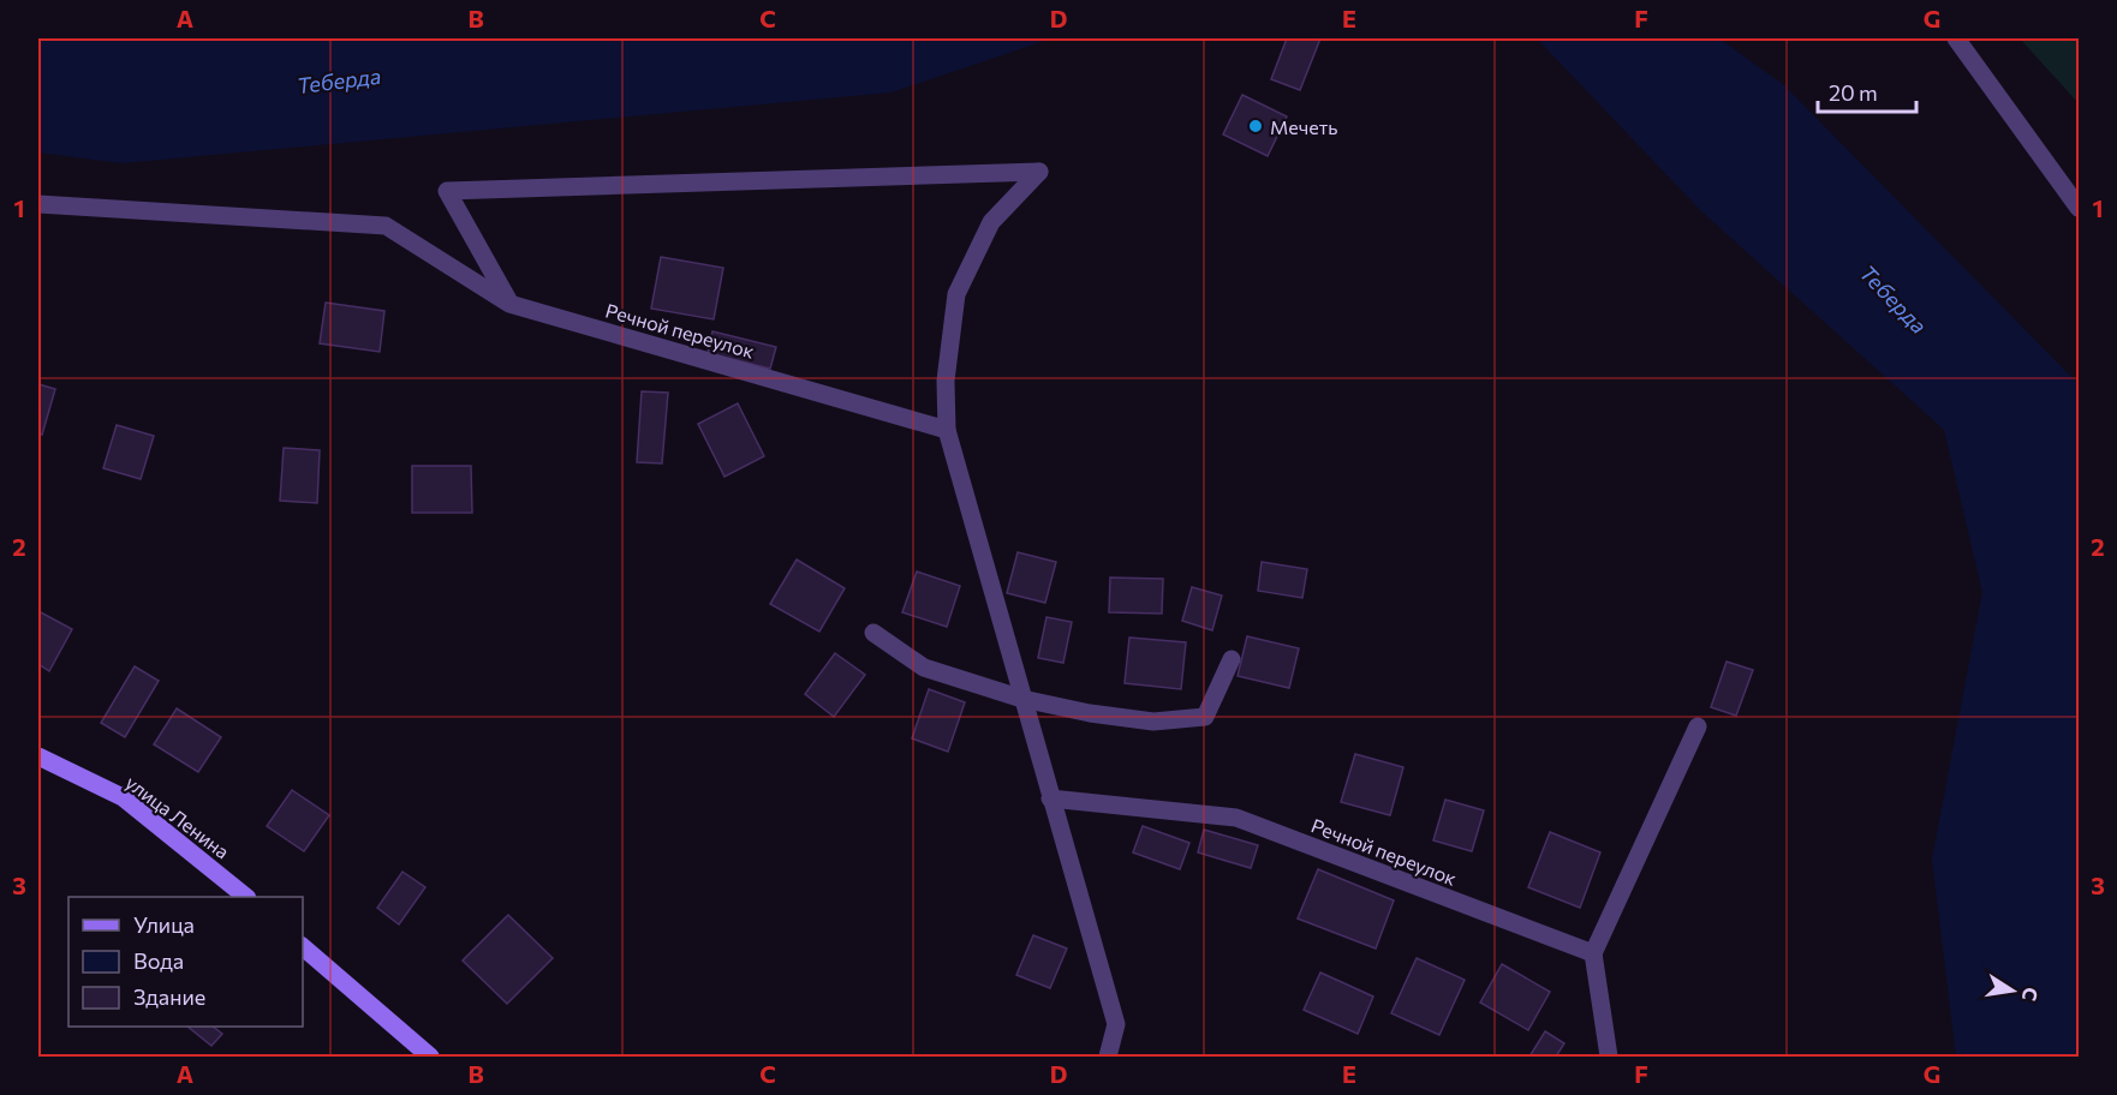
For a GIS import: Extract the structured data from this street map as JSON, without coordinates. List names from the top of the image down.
{
  "streets": {
    "main road": ["улица Ленина"],
    "street": ["Речной переулок"]
  },
  "water": ["Теберда"],
  "places": ["Мечеть"],
  "legend": ["Улица", "Вода", "Здание"],
  "scale_bar": "20 m",
  "north": "right",
  "grid": {
    "columns": [
      "A",
      "B",
      "C",
      "D",
      "E",
      "F",
      "G"
    ],
    "rows": ["1", "2", "3"]
  }
}
